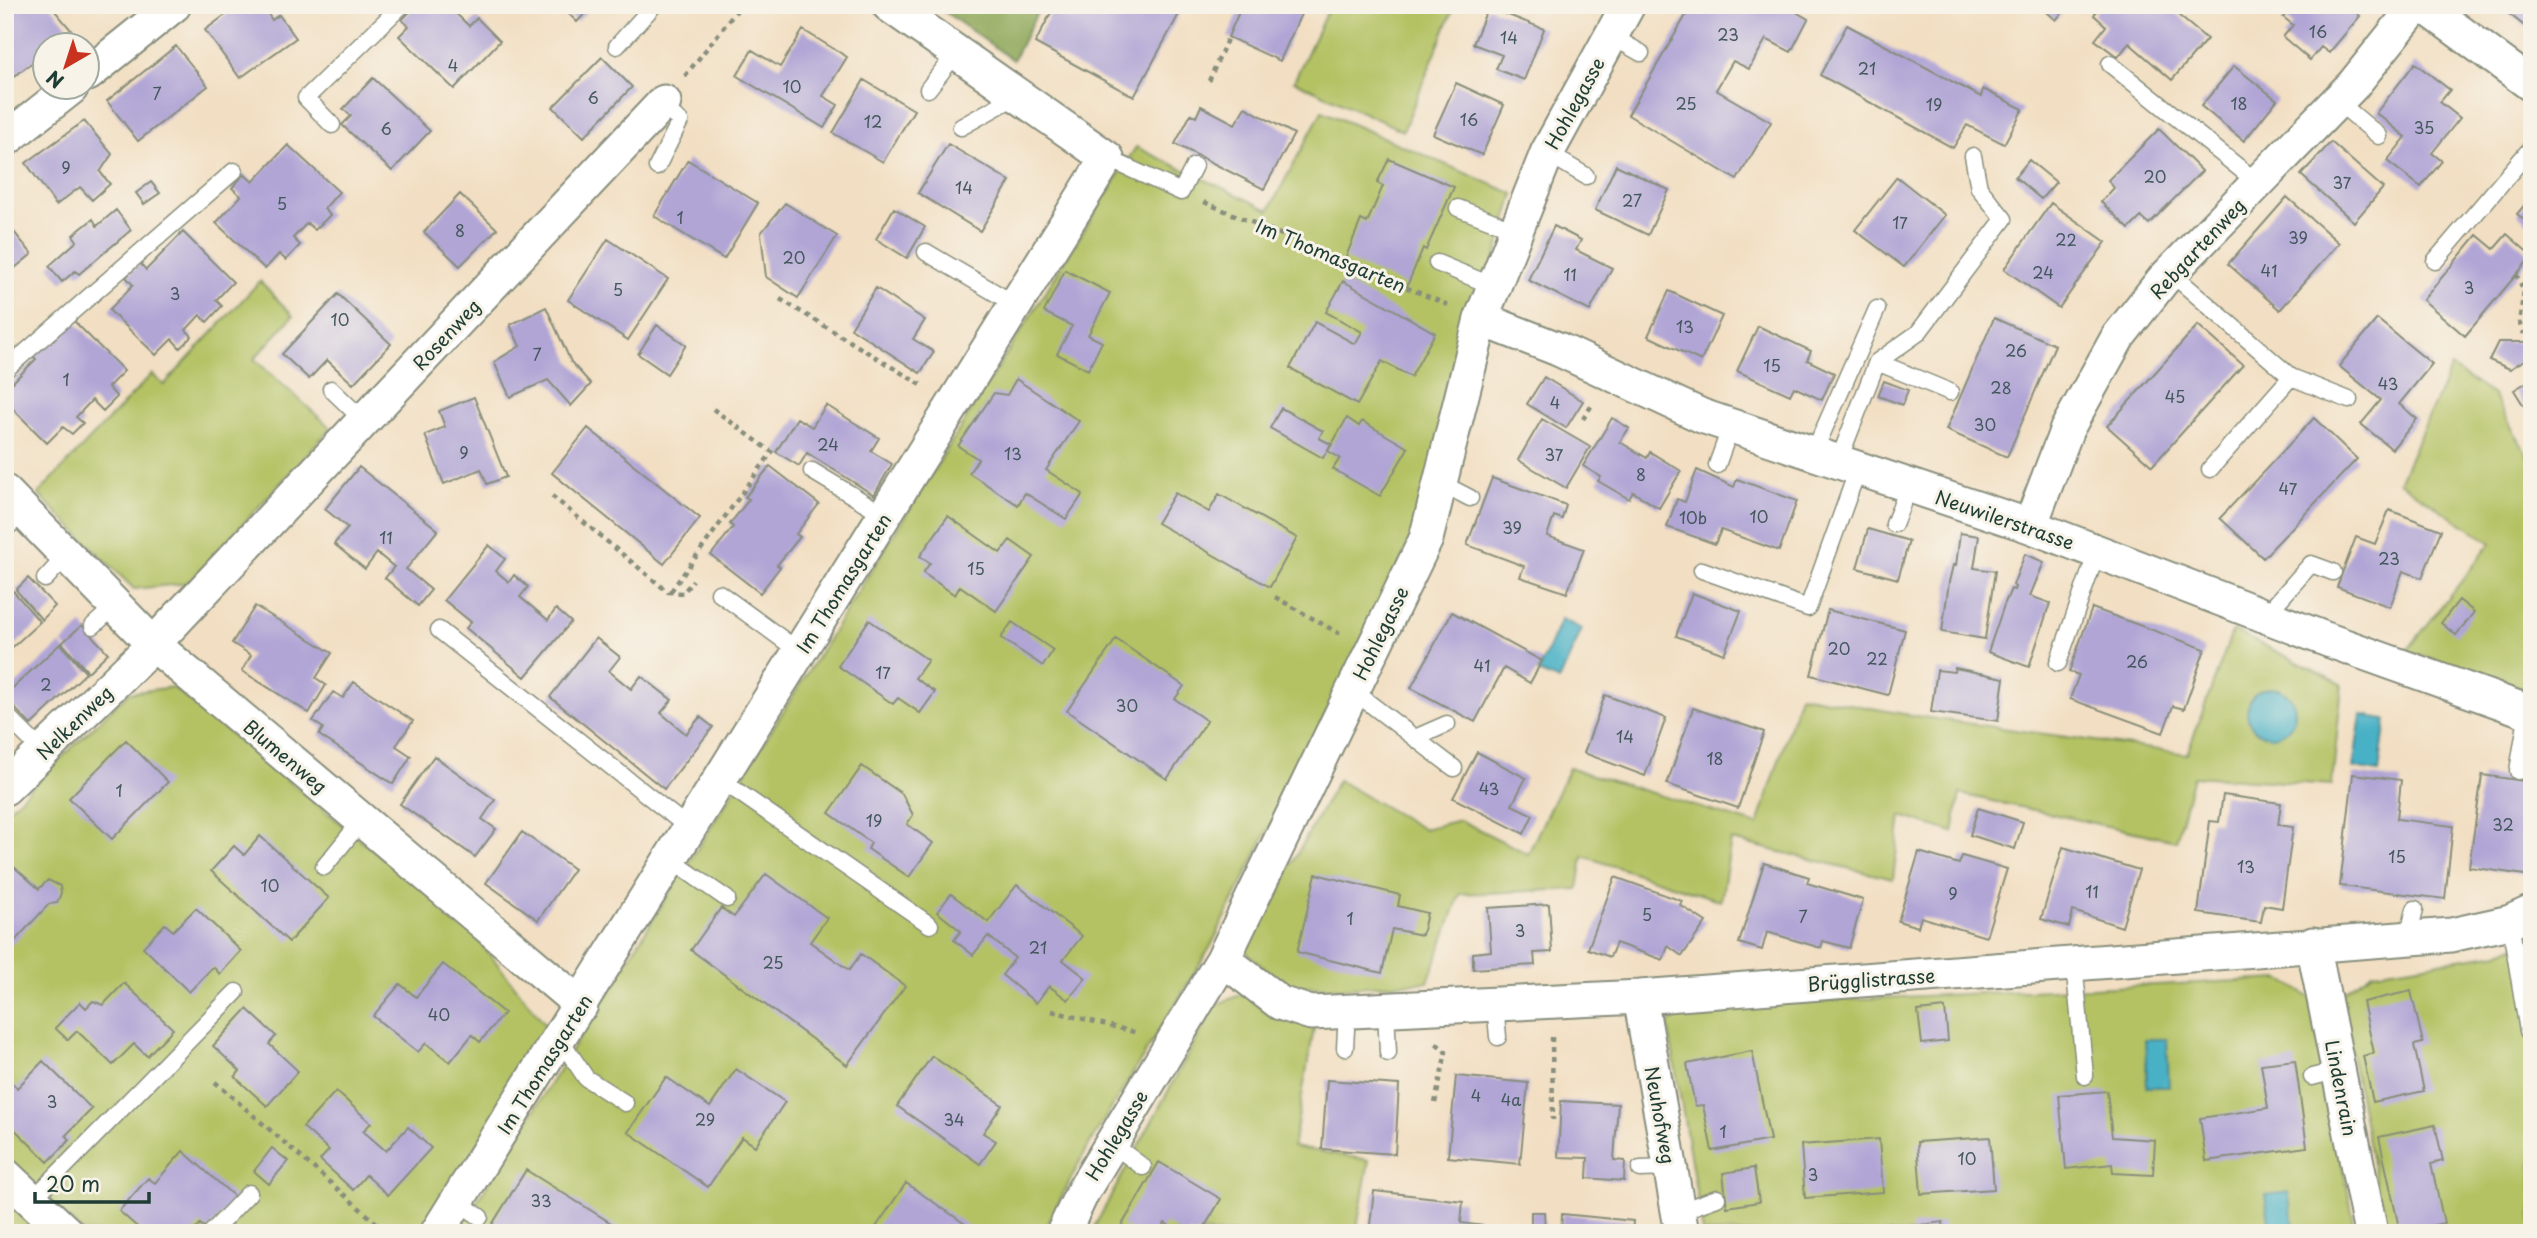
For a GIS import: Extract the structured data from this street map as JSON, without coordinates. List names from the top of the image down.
{
  "streets": {
    "street": [
      "Hohlegasse",
      "Rebgartenweg",
      "Im Thomasgarten",
      "Rosenweg",
      "Neuwilerstrasse",
      "Nelkenweg",
      "Blumenweg",
      "Brügglistrasse",
      "Lindenrain",
      "Neuhofweg"
    ]
  },
  "crossings": [
    ["Hohlegasse", "Im Thomasgarten"],
    ["Hohlegasse", "Neuwilerstrasse"],
    ["Hohlegasse", "Brügglistrasse"],
    ["Rebgartenweg", "Neuwilerstrasse"],
    ["Im Thomasgarten", "Neuwilerstrasse"],
    ["Im Thomasgarten", "Blumenweg"],
    ["Rosenweg", "Nelkenweg"],
    ["Rosenweg", "Blumenweg"],
    ["Nelkenweg", "Blumenweg"],
    ["Brügglistrasse", "Lindenrain"],
    ["Brügglistrasse", "Neuhofweg"]
  ],
  "house_numbers": [
    "16",
    "23",
    "14",
    "4",
    "21",
    "10",
    "7",
    "6",
    "25",
    "18",
    "19",
    "16",
    "12",
    "35",
    "6",
    "9",
    "20",
    "37",
    "14",
    "27",
    "5",
    "1",
    "17",
    "8",
    "39",
    "22",
    "20",
    "41",
    "24",
    "11",
    "3",
    "5",
    "3",
    "10",
    "13",
    "26",
    "7",
    "15",
    "1",
    "43",
    "28",
    "45",
    "4",
    "30",
    "24",
    "9",
    "13",
    "37",
    "8",
    "47",
    "10",
    "10b",
    "39",
    "11",
    "23",
    "15",
    "20",
    "22",
    "26",
    "41",
    "17",
    "2",
    "30",
    "14",
    "18",
    "43",
    "1",
    "19",
    "32",
    "15",
    "13",
    "10",
    "11",
    "9",
    "5",
    "7",
    "1",
    "3",
    "21",
    "25",
    "40",
    "4",
    "4a",
    "3",
    "29",
    "34",
    "1",
    "10",
    "3",
    "33"
  ],
  "scale_bar": "20 m",
  "north": "bottom left"
}
